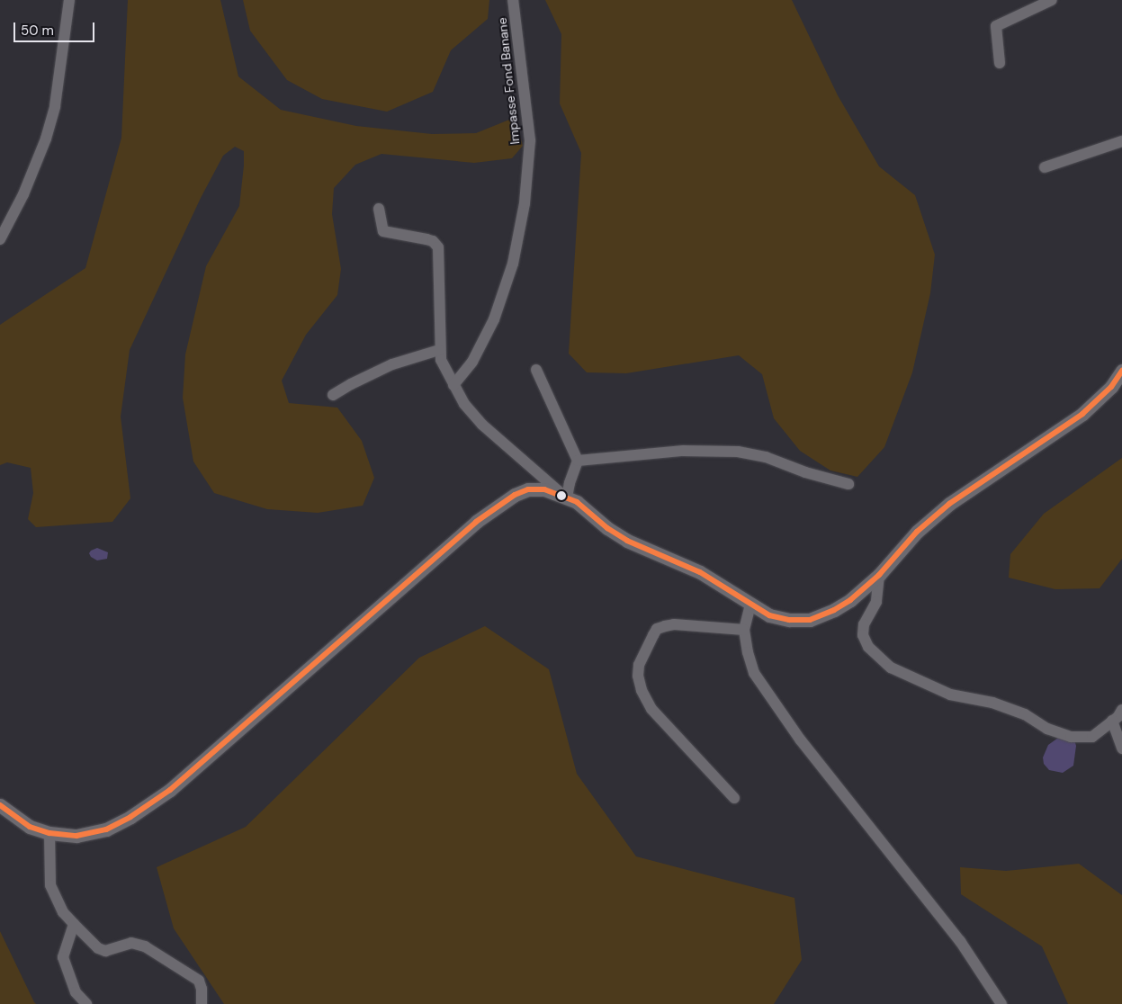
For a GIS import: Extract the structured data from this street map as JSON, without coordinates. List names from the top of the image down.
{
  "streets": {
    "street": ["Impasse Fond Banane"]
  },
  "scale_bar": "50 m"
}
